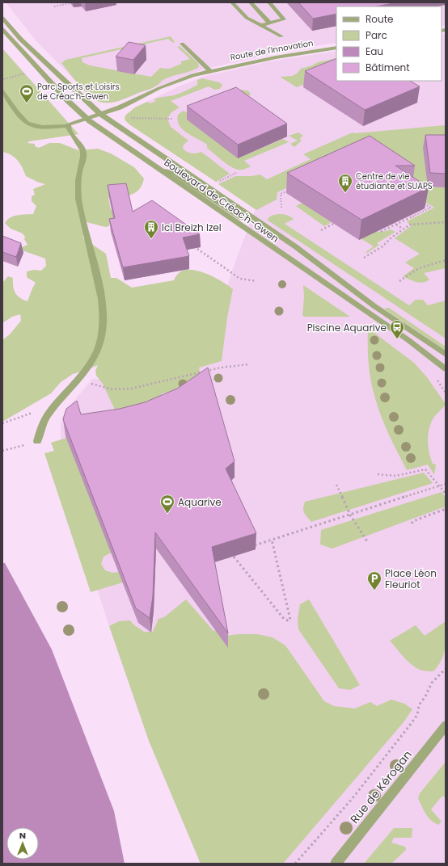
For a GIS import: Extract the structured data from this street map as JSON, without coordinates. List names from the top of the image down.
{
  "streets": {
    "street": ["Route de l'Innovation", "Boulevard de Créac'h-Gwen", "Rue de Kérogan"]
  },
  "crossings": [
    ["Route de l'Innovation", "Boulevard de Créac'h-Gwen"]
  ],
  "places": {
    "sports": ["Parc Sports et Loisirs de Créac'h-Gwen", "Aquarive"],
    "building": ["Centre de vie étudiante et SUAPS", "Ici Breizh Izel"],
    "bus stop": ["Piscine Aquarive"],
    "parking": ["Place Léon Fleuriot"]
  },
  "legend": [
    "Route",
    "Parc",
    "Eau",
    "Bâtiment"
  ],
  "north": "top"
}
